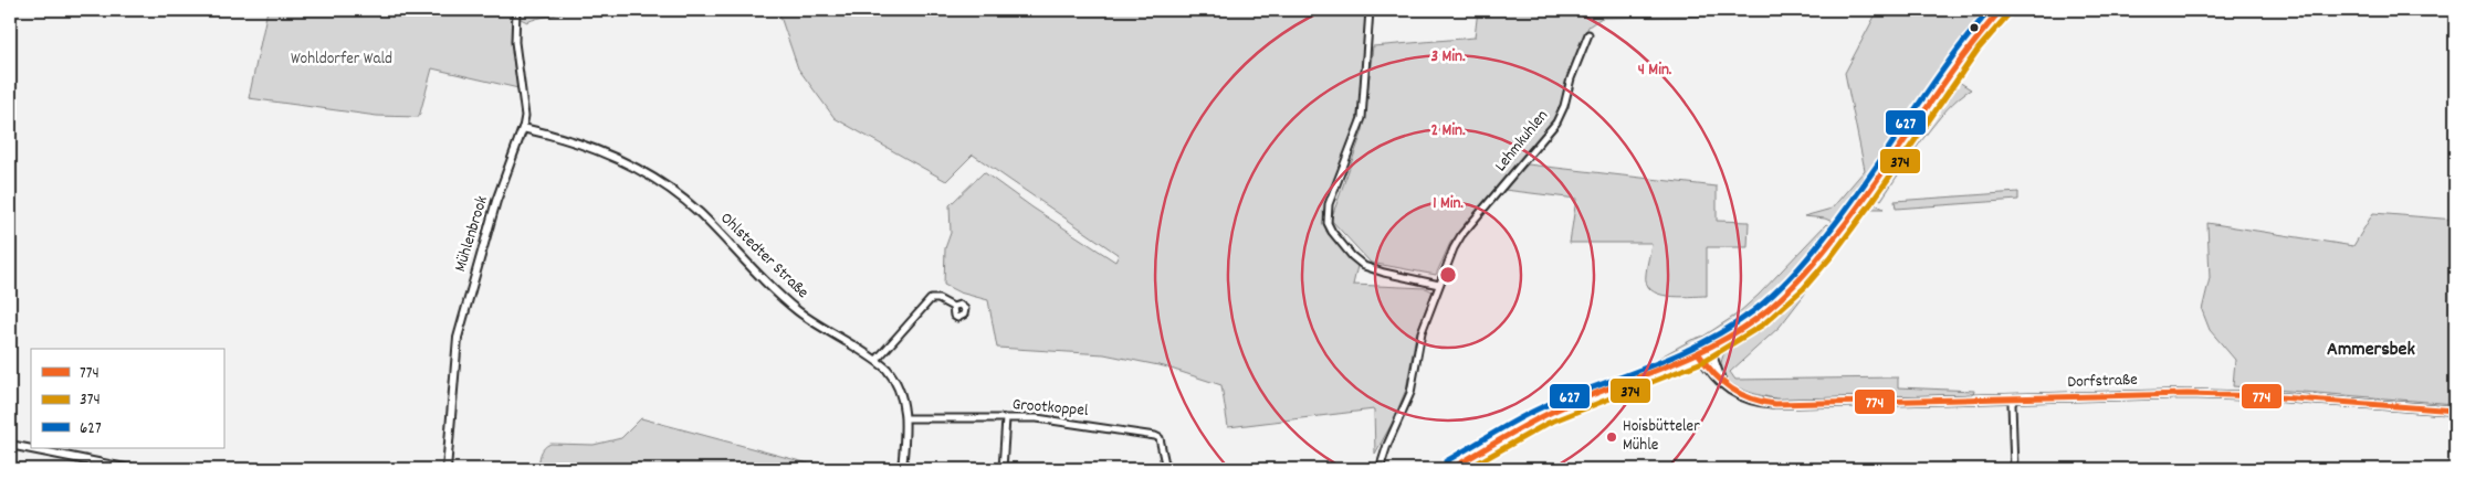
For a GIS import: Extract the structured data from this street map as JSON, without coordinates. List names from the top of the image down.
{
  "streets": {
    "street": [
      "Lehmkuhlen",
      "Mühlenbrook",
      "Ohlstedter Straße",
      "Dorfstraße",
      "Grootkoppel"
    ]
  },
  "crossings": [
    ["Mühlenbrook", "Ohlstedter Straße"],
    ["Ohlstedter Straße", "Grootkoppel"]
  ],
  "districts": ["Ammersbek"],
  "parks": ["Wohldorfer Wald"],
  "places": ["Hoisbütteler Mühle"],
  "lines": ["transit line 774", "transit line 627", "transit line 374"],
  "legend": ["774", "374", "627"],
  "rings": [
    "3 Min.",
    "4 Min.",
    "2 Min.",
    "1 Min."
  ]
}
